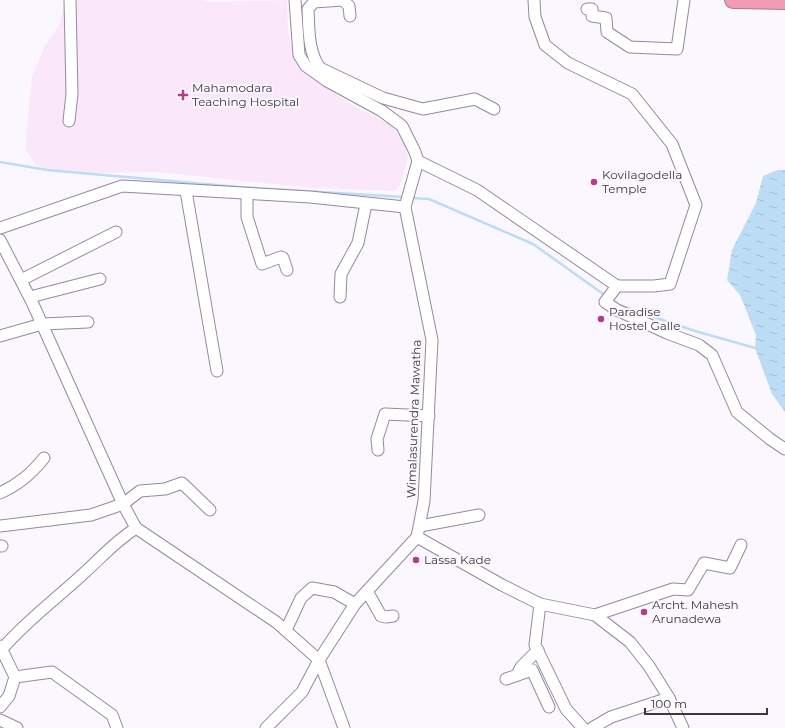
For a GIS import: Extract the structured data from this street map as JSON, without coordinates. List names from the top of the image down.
{
  "streets": {
    "street": ["Wimalasurendra Mawatha"]
  },
  "places": {
    "health": ["Mahamodara Teaching Hospital"],
    "other": [
      "Kovilagodella Temple",
      "Paradise Hostel Galle",
      "Lassa Kade",
      "Archt. Mahesh Arunadewa"
    ]
  },
  "scale_bar": "100 m"
}
